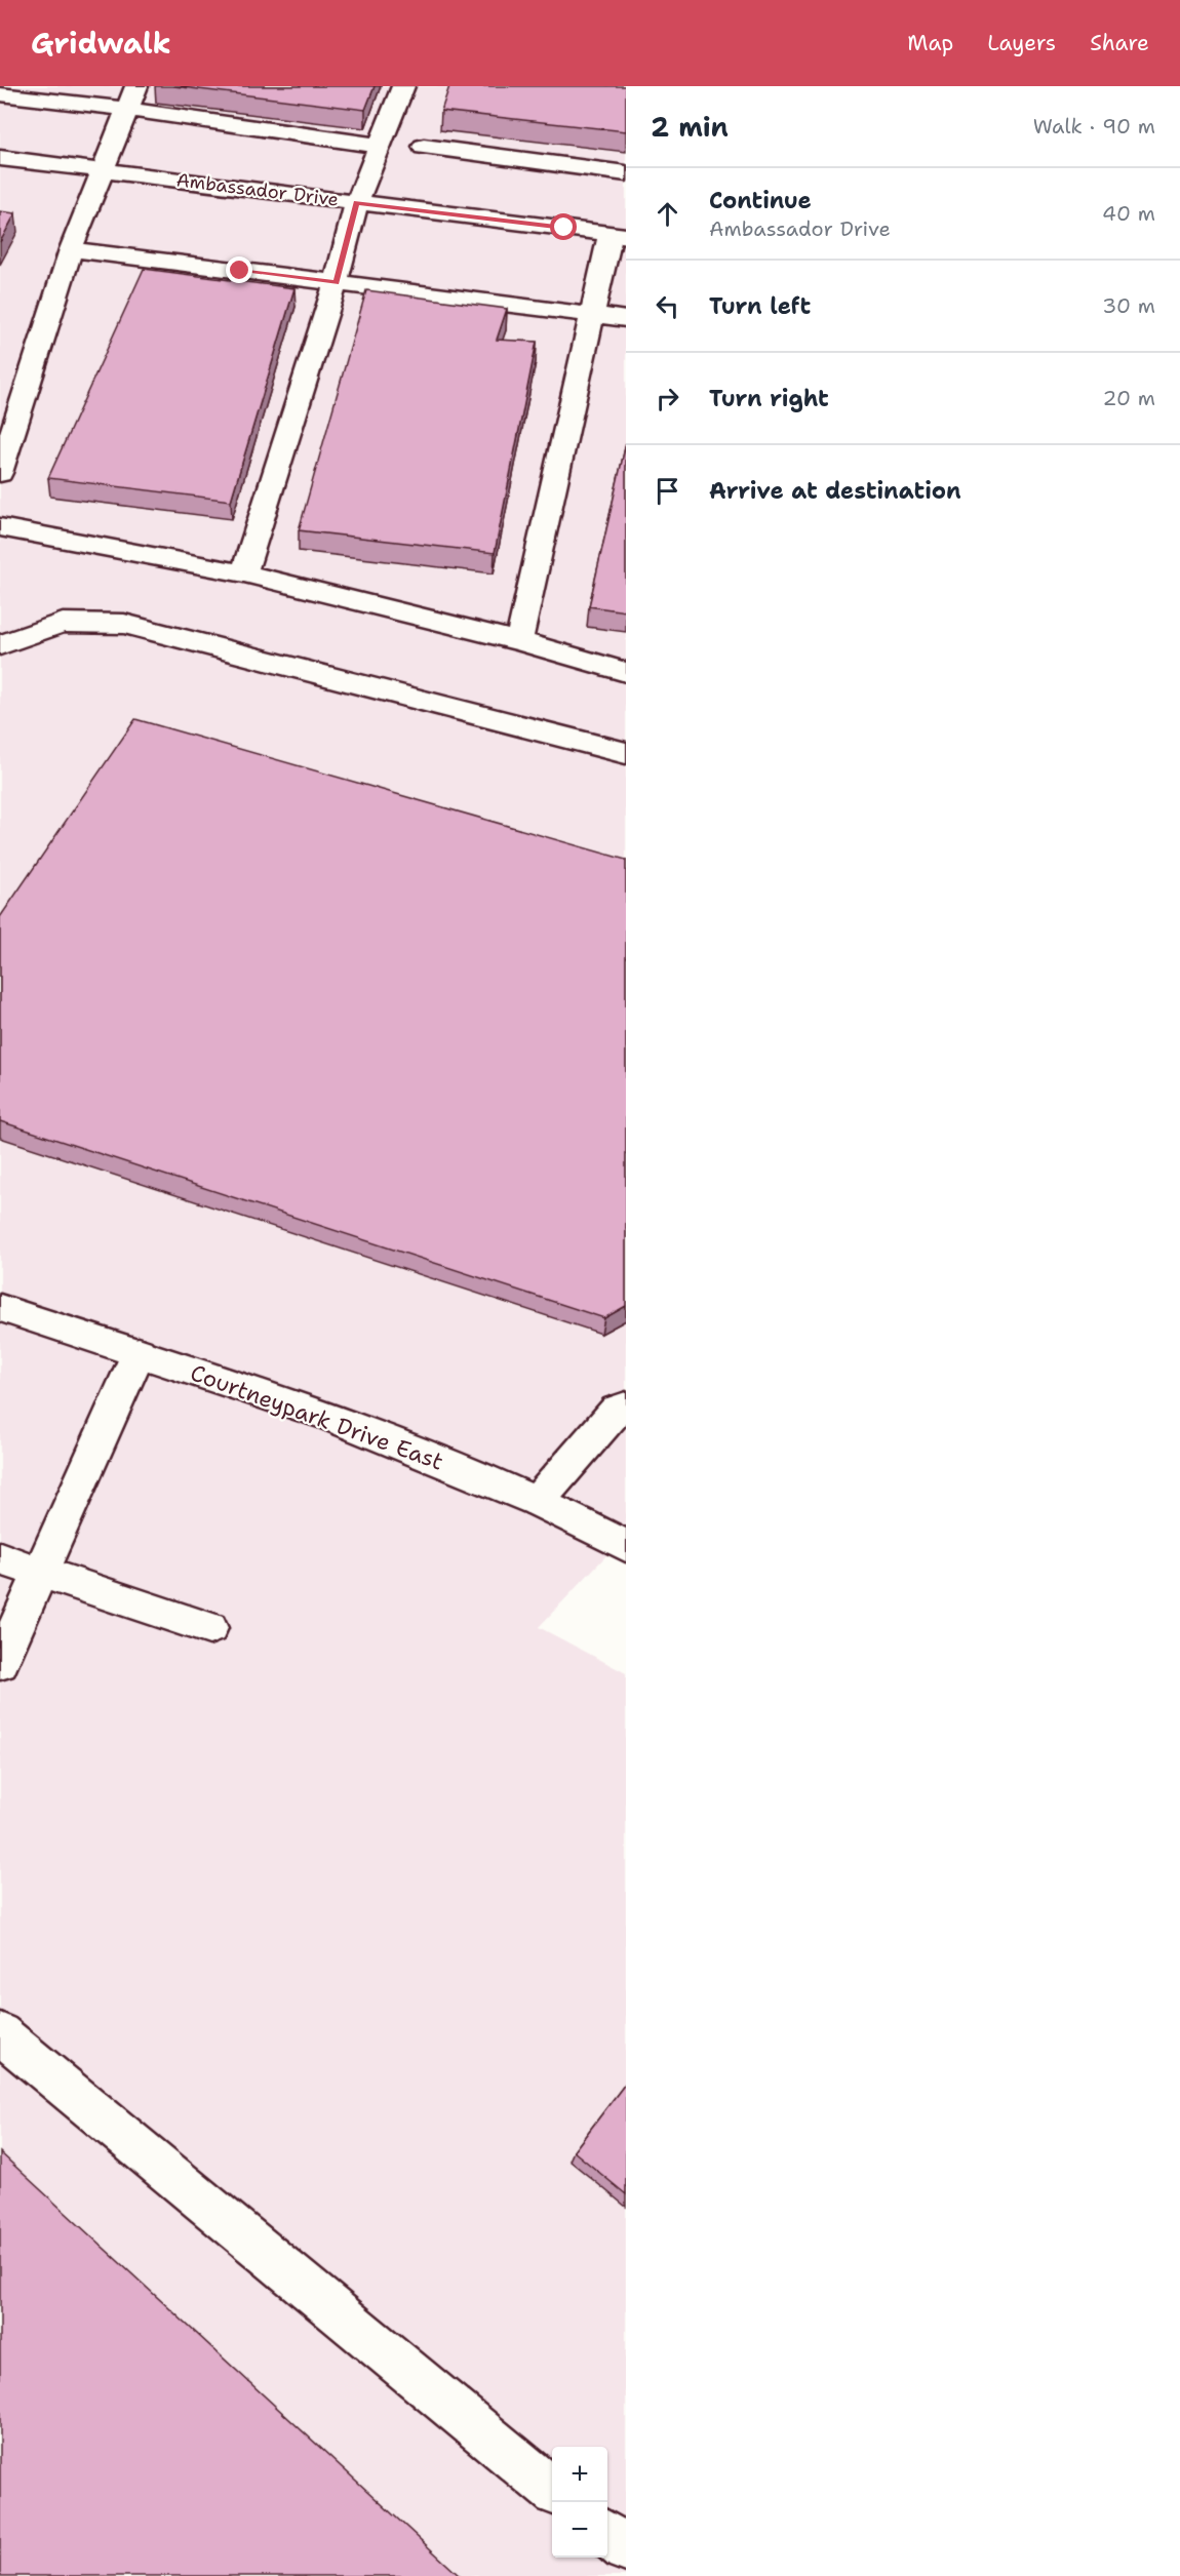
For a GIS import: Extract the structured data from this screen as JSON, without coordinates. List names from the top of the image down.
{
  "streets": {
    "street": ["Ambassador Drive", "Courtneypark Drive East"]
  },
  "page": {
    "header": "Gridwalk",
    "nav": ["Map", "Layers", "Share"],
    "heading": ["2 min", "Walk · 90 m"],
    "list": [
      ["Continue", "Ambassador Drive", "40 m"],
      ["Turn left", "30 m"],
      ["Turn right", "20 m"],
      "Arrive at destination"
    ],
    "map_buttons": ["+", "−"]
  }
}
